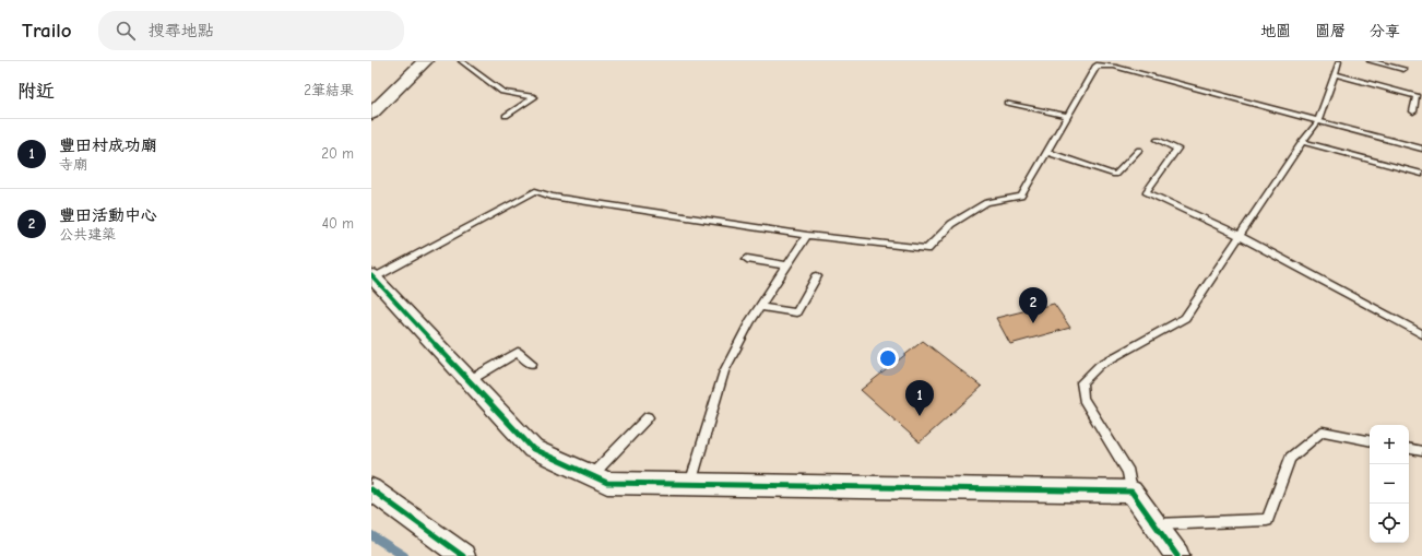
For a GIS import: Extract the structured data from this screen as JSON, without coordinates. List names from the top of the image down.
{
  "page": {
    "header": "Trailo",
    "search": "搜尋地點",
    "nav": ["地圖", "圖層", "分享"],
    "heading": ["附近", "2筆結果"],
    "list": [
      {
        "mark": "1",
        "name": "豐田村成功廟",
        "note": "寺廟",
        "value": "20 m"
      },
      {
        "mark": "2",
        "name": "豐田活動中心",
        "note": "公共建築",
        "value": "40 m"
      }
    ],
    "pins": ["2", "1"],
    "map_buttons": ["+", "−"]
  }
}
